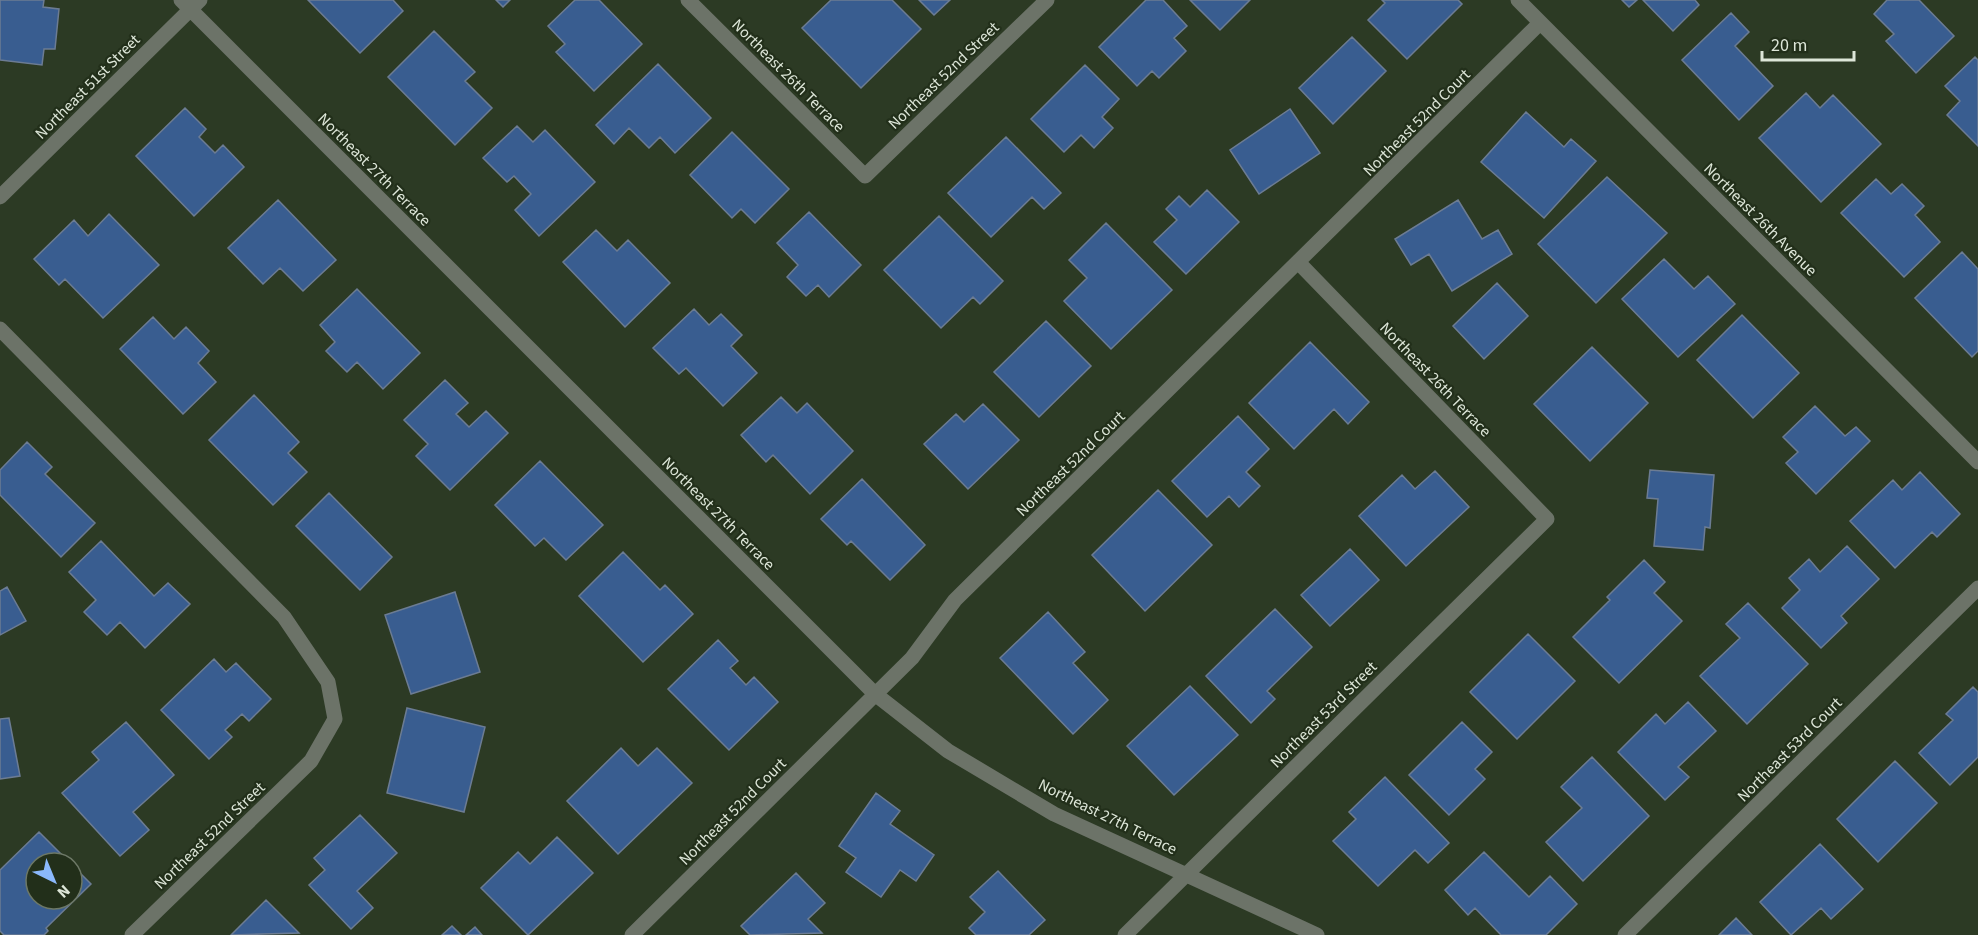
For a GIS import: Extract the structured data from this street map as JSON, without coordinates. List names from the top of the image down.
{
  "streets": {
    "street": [
      "Northeast 26th Terrace",
      "Northeast 52nd Street",
      "Northeast 51st Street",
      "Northeast 52nd Court",
      "Northeast 27th Terrace",
      "Northeast 26th Avenue",
      "Northeast 53rd Street",
      "Northeast 53rd Court"
    ]
  },
  "crossings": [
    ["Northeast 26th Terrace", "Northeast 52nd Street"],
    ["Northeast 26th Terrace", "Northeast 52nd Court"],
    ["Northeast 26th Terrace", "Northeast 53rd Street"],
    ["Northeast 51st Street", "Northeast 27th Terrace"],
    ["Northeast 52nd Court", "Northeast 27th Terrace"],
    ["Northeast 52nd Court", "Northeast 26th Avenue"],
    ["Northeast 27th Terrace", "Northeast 53rd Street"]
  ],
  "scale_bar": "20 m",
  "north": "bottom right"
}
